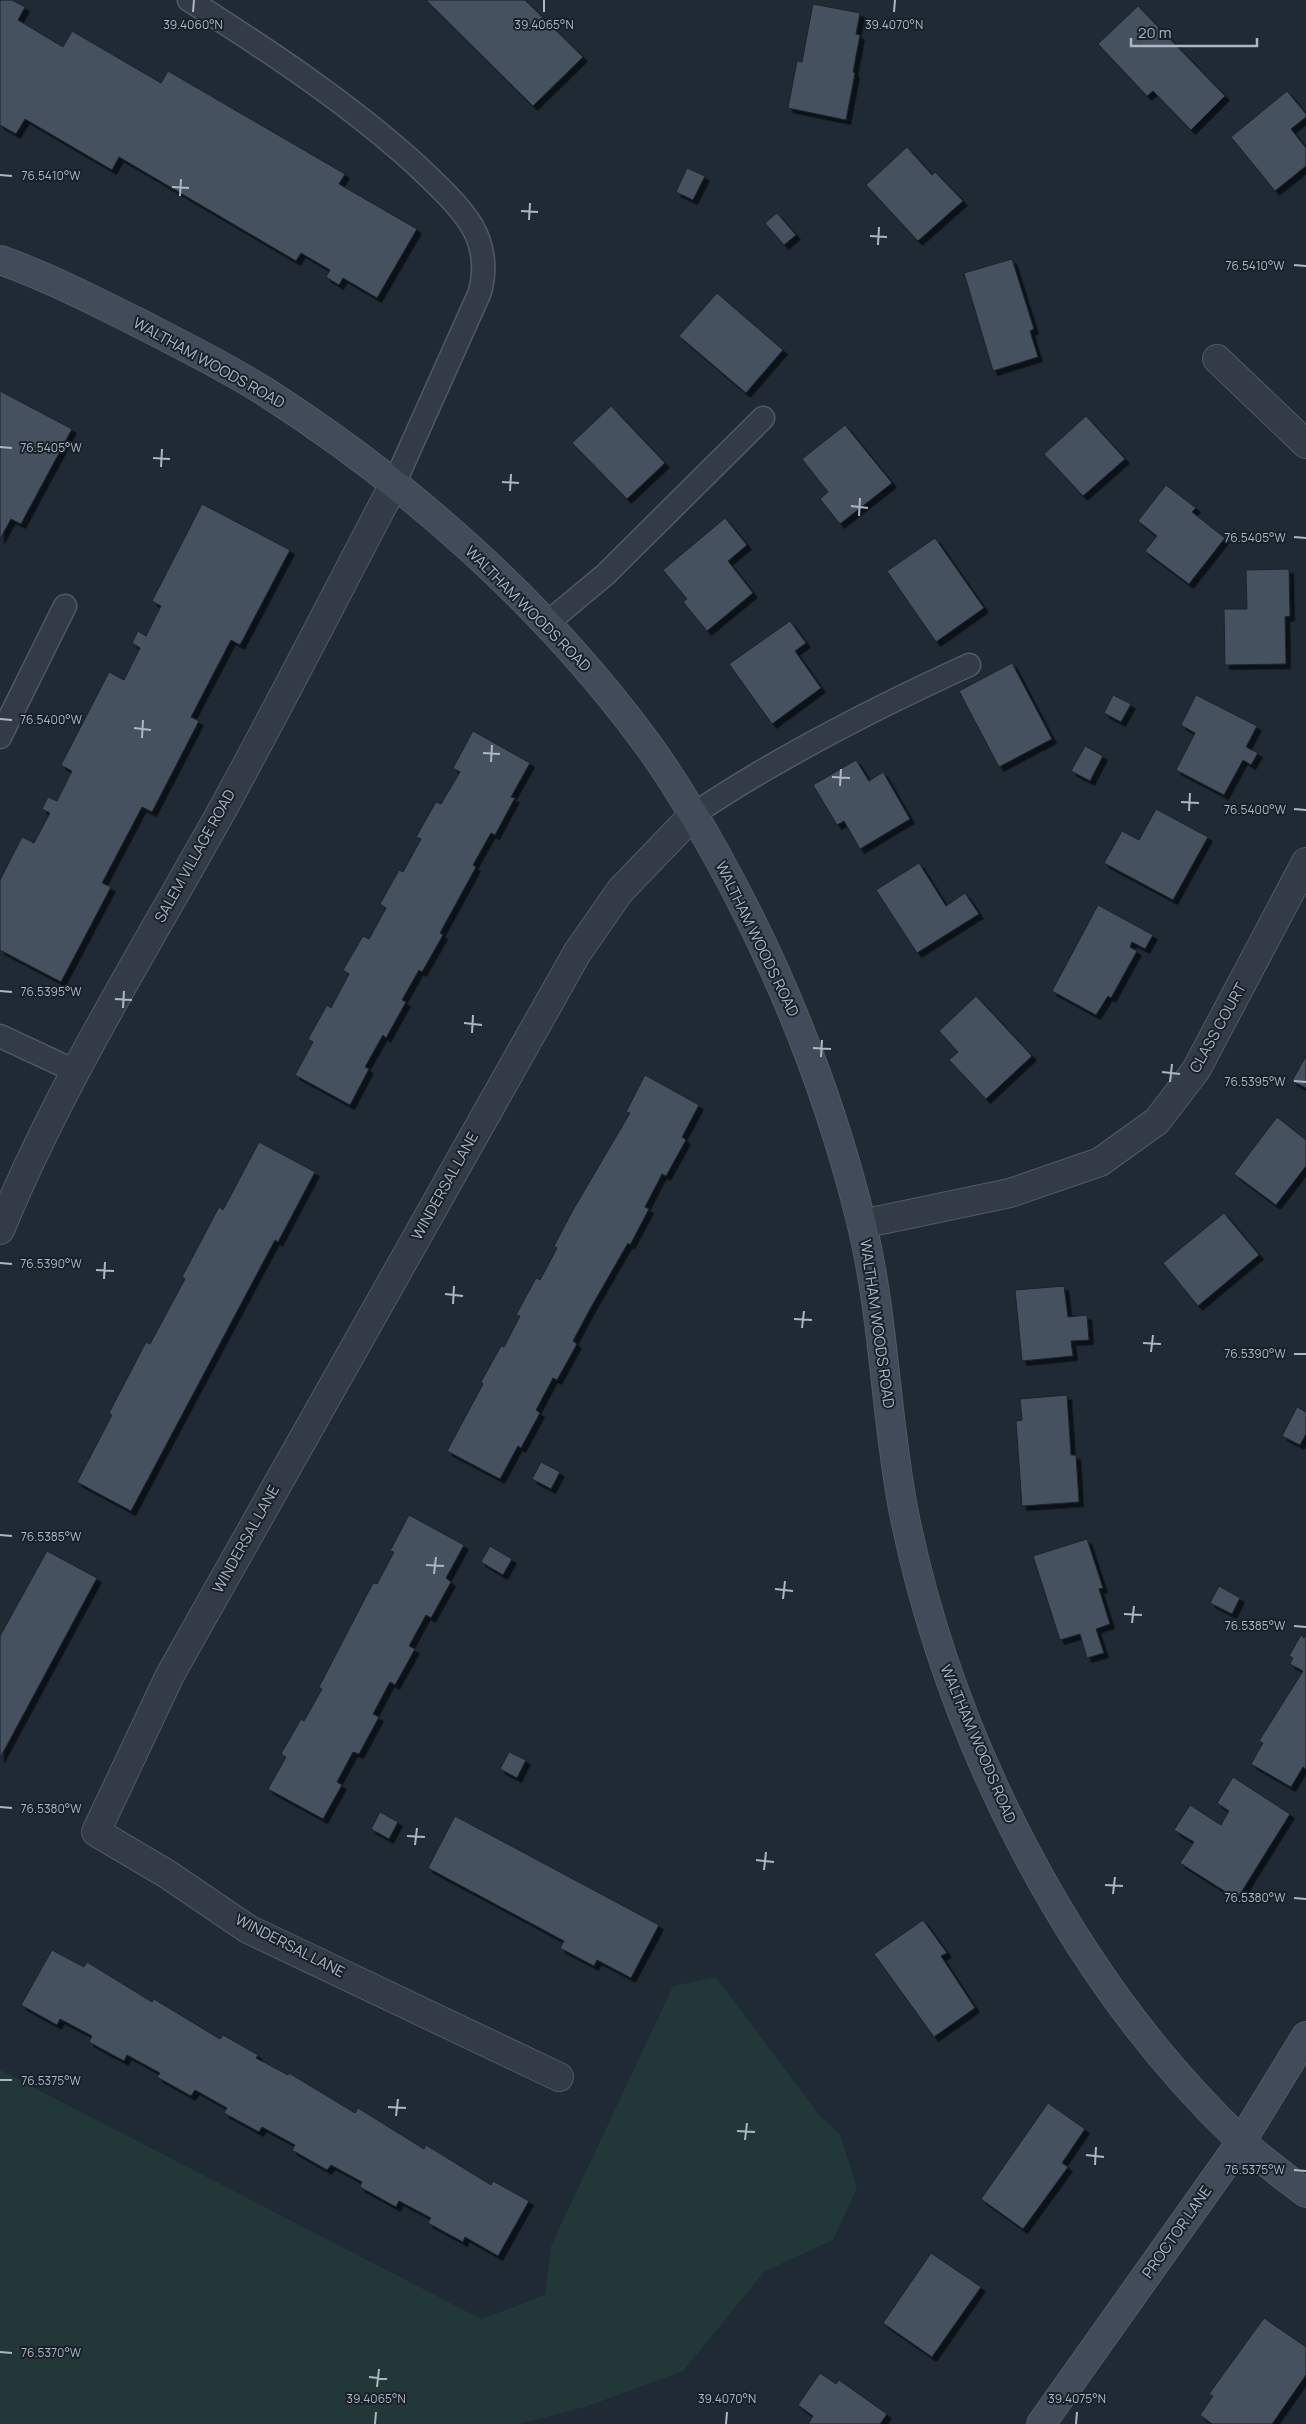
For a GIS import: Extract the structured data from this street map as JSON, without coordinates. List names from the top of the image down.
{
  "streets": {
    "street": [
      "WALTHAM WOODS ROAD",
      "SALEM VILLAGE ROAD",
      "CLASS COURT",
      "WINDERSAL LANE",
      "PROCTOR LANE"
    ]
  },
  "crossings": [
    ["WALTHAM WOODS ROAD", "SALEM VILLAGE ROAD"],
    ["WALTHAM WOODS ROAD", "CLASS COURT"],
    ["WALTHAM WOODS ROAD", "WINDERSAL LANE"],
    ["WALTHAM WOODS ROAD", "PROCTOR LANE"]
  ],
  "scale_bar": "20 m",
  "coordinates": [
    "39.4060°N",
    "39.4065°N",
    "39.4070°N",
    "76.5410°W",
    "76.5405°W",
    "76.5400°W",
    "76.5395°W",
    "76.5390°W",
    "76.5385°W",
    "76.5380°W",
    "76.5375°W",
    "76.5370°W",
    "39.4075°N"
  ]
}
